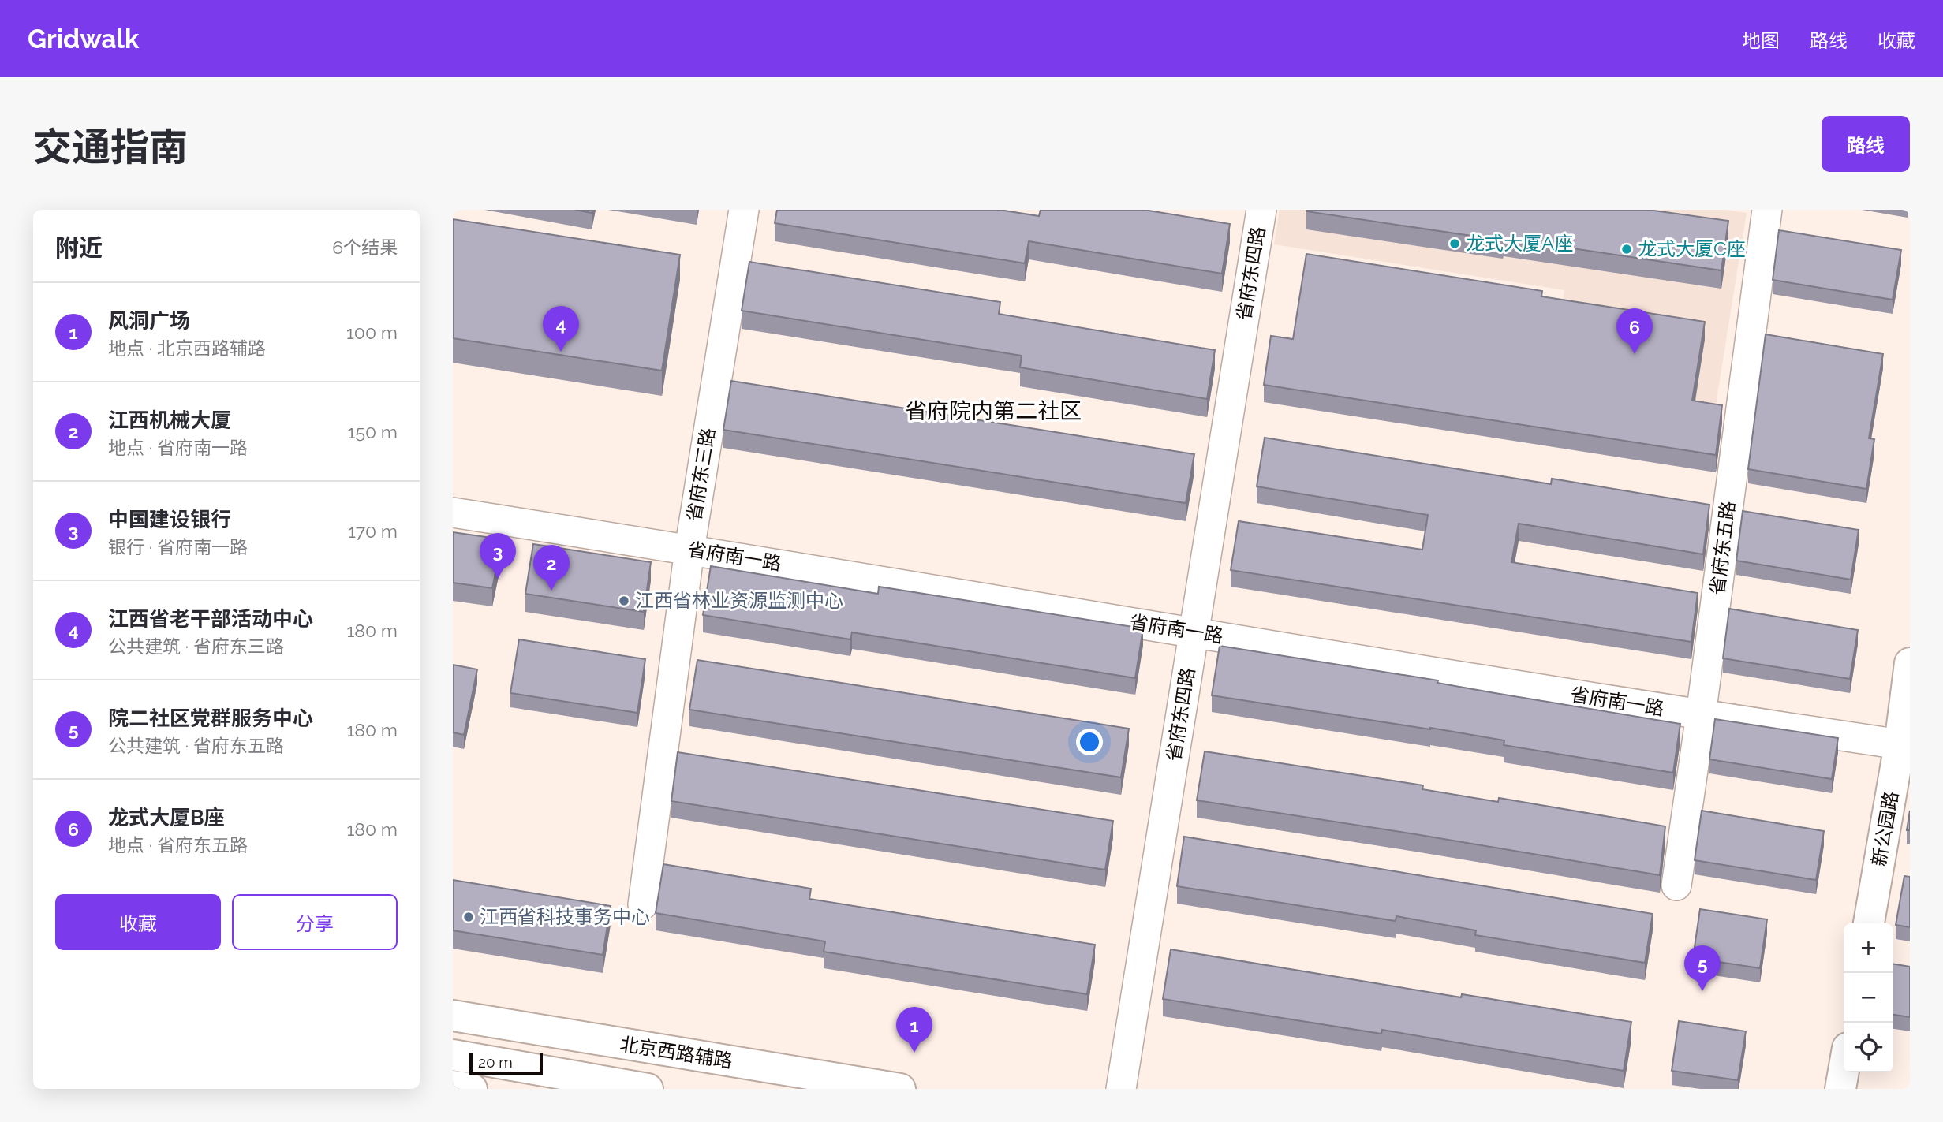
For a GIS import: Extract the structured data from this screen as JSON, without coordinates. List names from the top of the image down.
{
  "streets": {
    "main road": ["新公园路", "北京西路辅路"],
    "street": [
      "省府东四路",
      "省府东三路",
      "省府东五路",
      "省府南一路"
    ]
  },
  "crossings": [
    ["省府东四路", "省府南一路"],
    ["省府东三路", "省府南一路"],
    ["省府东五路", "省府南一路"],
    ["省府南一路", "新公园路"]
  ],
  "districts": ["省府院内第二社区"],
  "places": [
    "龙式大厦A座",
    "龙式大厦C座",
    "江西省林业资源监测中心",
    "江西省科技事务中心"
  ],
  "scale_bar": "20 m",
  "page": {
    "header": "Gridwalk",
    "nav": ["地图", "路线", "收藏"],
    "title": "交通指南",
    "buttons": [
      "路线",
      ["收藏", "分享"]
    ],
    "heading": ["附近", "6个结果"],
    "list": [
      {
        "mark": "1",
        "name": "风洞广场",
        "note": "地点 · 北京西路辅路",
        "value": "100 m"
      },
      {
        "mark": "2",
        "name": "江西机械大厦",
        "note": "地点 · 省府南一路",
        "value": "150 m"
      },
      {
        "mark": "3",
        "name": "中国建设银行",
        "note": "银行 · 省府南一路",
        "value": "170 m"
      },
      {
        "mark": "4",
        "name": "江西省老干部活动中心",
        "note": "公共建筑 · 省府东三路",
        "value": "180 m"
      },
      {
        "mark": "5",
        "name": "院二社区党群服务中心",
        "note": "公共建筑 · 省府东五路",
        "value": "180 m"
      },
      {
        "mark": "6",
        "name": "龙式大厦B座",
        "note": "地点 · 省府东五路",
        "value": "180 m"
      }
    ],
    "pins": [
      "4",
      "6",
      "3",
      "2",
      "5",
      "1"
    ],
    "map_buttons": ["+", "−"],
    "scale": "20 m"
  }
}
